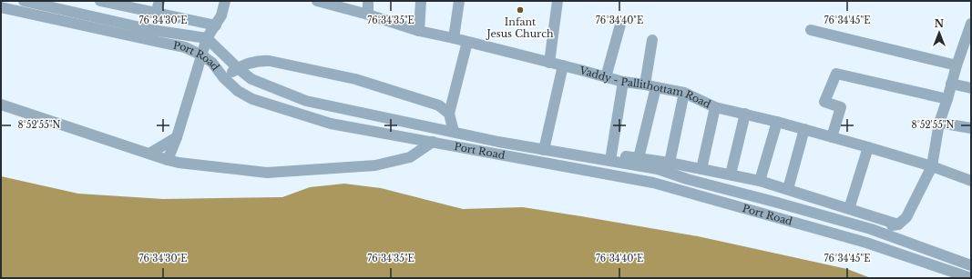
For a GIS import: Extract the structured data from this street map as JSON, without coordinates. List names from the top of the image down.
{
  "streets": {
    "street": ["Port Road", "Vaddy - Pallithottam Road"]
  },
  "places": ["Infant Jesus Church"],
  "north": "top",
  "coordinates": [
    "76°34'30\"E",
    "76°34'35\"E",
    "76°34'40\"E",
    "76°34'45\"E",
    "8°52'55\"N"
  ]
}
